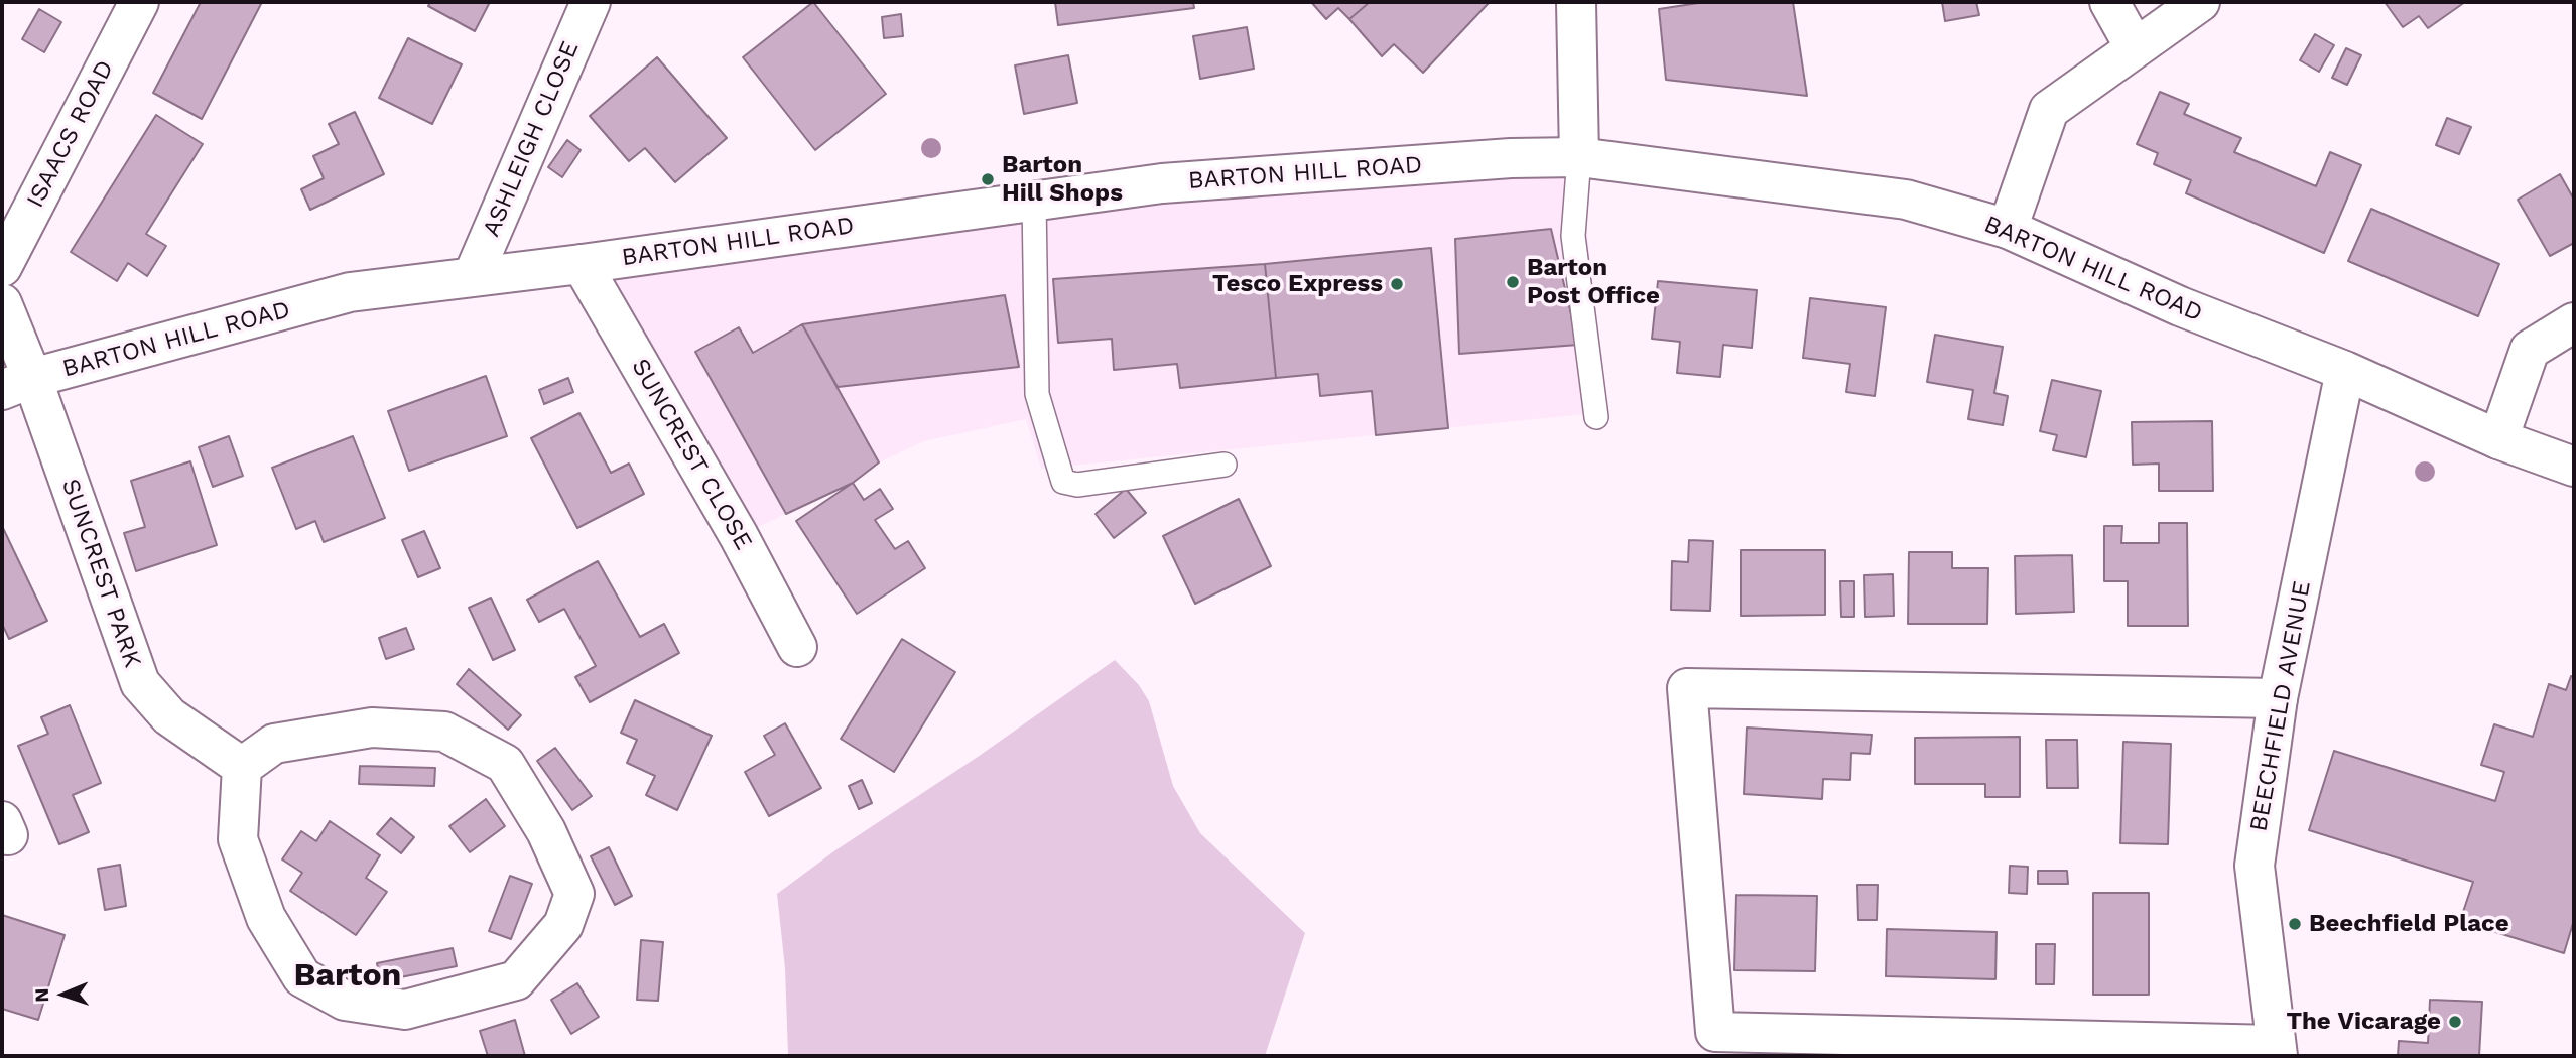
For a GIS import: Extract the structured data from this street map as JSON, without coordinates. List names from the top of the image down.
{
  "streets": {
    "street": [
      "ISAACS ROAD",
      "ASHLEIGH CLOSE",
      "BARTON HILL ROAD",
      "SUNCREST CLOSE",
      "SUNCREST PARK",
      "BEECHFIELD AVENUE"
    ]
  },
  "crossings": [
    ["ASHLEIGH CLOSE", "BARTON HILL ROAD"],
    ["BARTON HILL ROAD", "SUNCREST CLOSE"],
    ["BARTON HILL ROAD", "SUNCREST PARK"],
    ["BARTON HILL ROAD", "BEECHFIELD AVENUE"]
  ],
  "districts": ["Barton"],
  "places": [
    "Barton Hill Shops",
    "Barton Post Office",
    "Tesco Express",
    "Beechfield Place",
    "The Vicarage"
  ],
  "north": "left"
}
